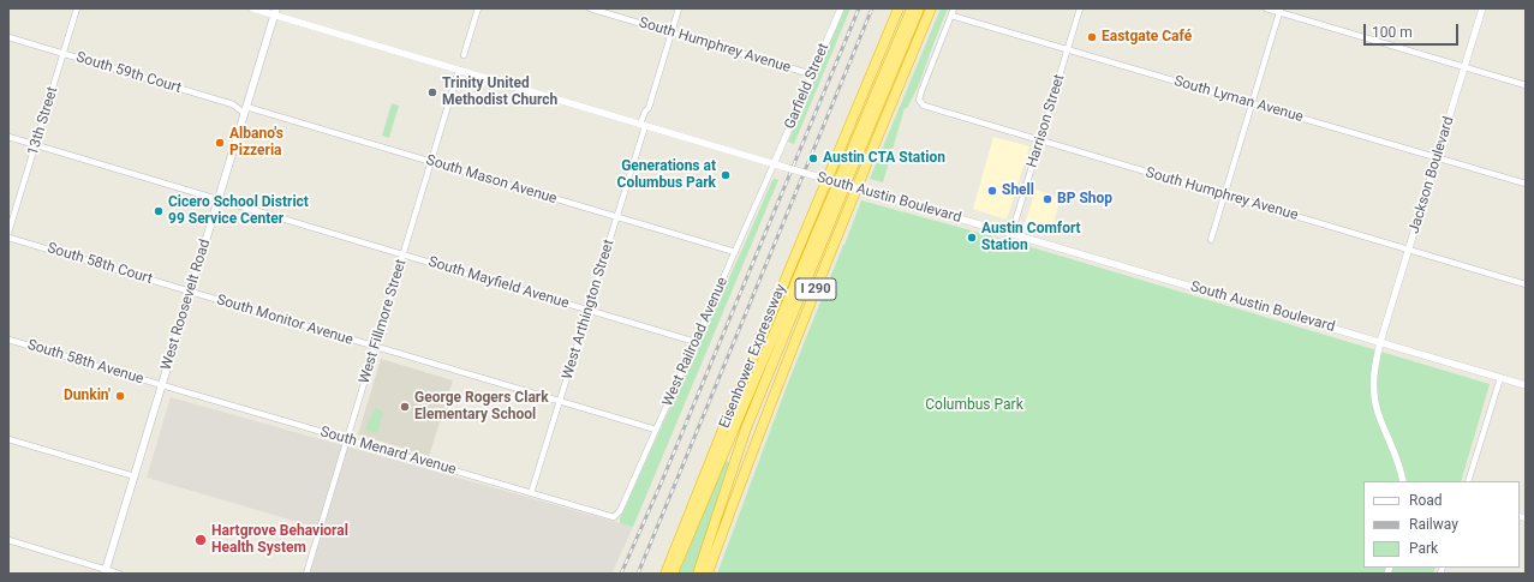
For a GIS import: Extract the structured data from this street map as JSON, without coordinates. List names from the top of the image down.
{
  "streets": {
    "highway": ["I 290", "Eisenhower Expressway"],
    "main road": ["West Roosevelt Road"],
    "street": [
      "South Humphrey Avenue",
      "South 59th Court",
      "Garfield Street",
      "South Lyman Avenue",
      "13th Street",
      "Harrison Street",
      "Jackson Boulevard",
      "South Mason Avenue",
      "South Austin Boulevard",
      "South 58th Court",
      "South Mayfield Avenue",
      "West Arthington Street",
      "South Monitor Avenue",
      "West Fillmore Street",
      "West Railroad Avenue",
      "South 58th Avenue",
      "South Menard Avenue"
    ]
  },
  "crossings": [
    ["South Humphrey Avenue", "Garfield Street"],
    ["South Humphrey Avenue", "South Lyman Avenue"],
    ["South Humphrey Avenue", "Harrison Street"],
    ["South Humphrey Avenue", "Jackson Boulevard"],
    ["South Humphrey Avenue", "West Arthington Street"],
    ["South 59th Court", "13th Street"],
    ["South 59th Court", "South Mason Avenue"],
    ["South 59th Court", "West Roosevelt Road"],
    ["Garfield Street", "South Austin Boulevard"],
    ["Garfield Street", "West Railroad Avenue"],
    ["South Lyman Avenue", "Harrison Street"],
    ["South Lyman Avenue", "Jackson Boulevard"],
    ["13th Street", "South Mayfield Avenue"],
    ["Harrison Street", "South Austin Boulevard"],
    ["Jackson Boulevard", "South Austin Boulevard"],
    ["South Mason Avenue", "West Roosevelt Road"],
    ["South Mason Avenue", "West Arthington Street"],
    ["South Mason Avenue", "West Fillmore Street"],
    ["South Mason Avenue", "West Railroad Avenue"],
    ["South Austin Boulevard", "West Roosevelt Road"],
    ["South Austin Boulevard", "West Arthington Street"],
    ["South Austin Boulevard", "West Fillmore Street"],
    ["South Austin Boulevard", "West Railroad Avenue"],
    ["South 58th Court", "West Roosevelt Road"],
    ["South 58th Court", "South Monitor Avenue"],
    ["South Mayfield Avenue", "West Roosevelt Road"],
    ["South Mayfield Avenue", "West Arthington Street"],
    ["South Mayfield Avenue", "West Fillmore Street"],
    ["South Mayfield Avenue", "West Railroad Avenue"],
    ["West Roosevelt Road", "South Monitor Avenue"],
    ["West Roosevelt Road", "South 58th Avenue"],
    ["West Roosevelt Road", "South Menard Avenue"],
    ["West Arthington Street", "South Monitor Avenue"],
    ["West Arthington Street", "South Menard Avenue"],
    ["South Monitor Avenue", "West Fillmore Street"],
    ["South Monitor Avenue", "West Railroad Avenue"],
    ["West Fillmore Street", "South Menard Avenue"],
    ["West Railroad Avenue", "South Menard Avenue"],
    ["South 58th Avenue", "South Menard Avenue"]
  ],
  "parks": ["Columbus Park"],
  "places": [
    "Eastgate Café",
    "Trinity United Methodist Church",
    "Albano's Pizzeria",
    "Austin CTA Station",
    "Generations at Columbus Park",
    "Shell",
    "BP Shop",
    "Cicero School District 99 Service Center",
    "Austin Comfort Station",
    "Dunkin'",
    "George Rogers Clark Elementary School",
    "Hartgrove Behavioral Health System"
  ],
  "legend": ["Road", "Railway", "Park"],
  "scale_bar": "100 m"
}
